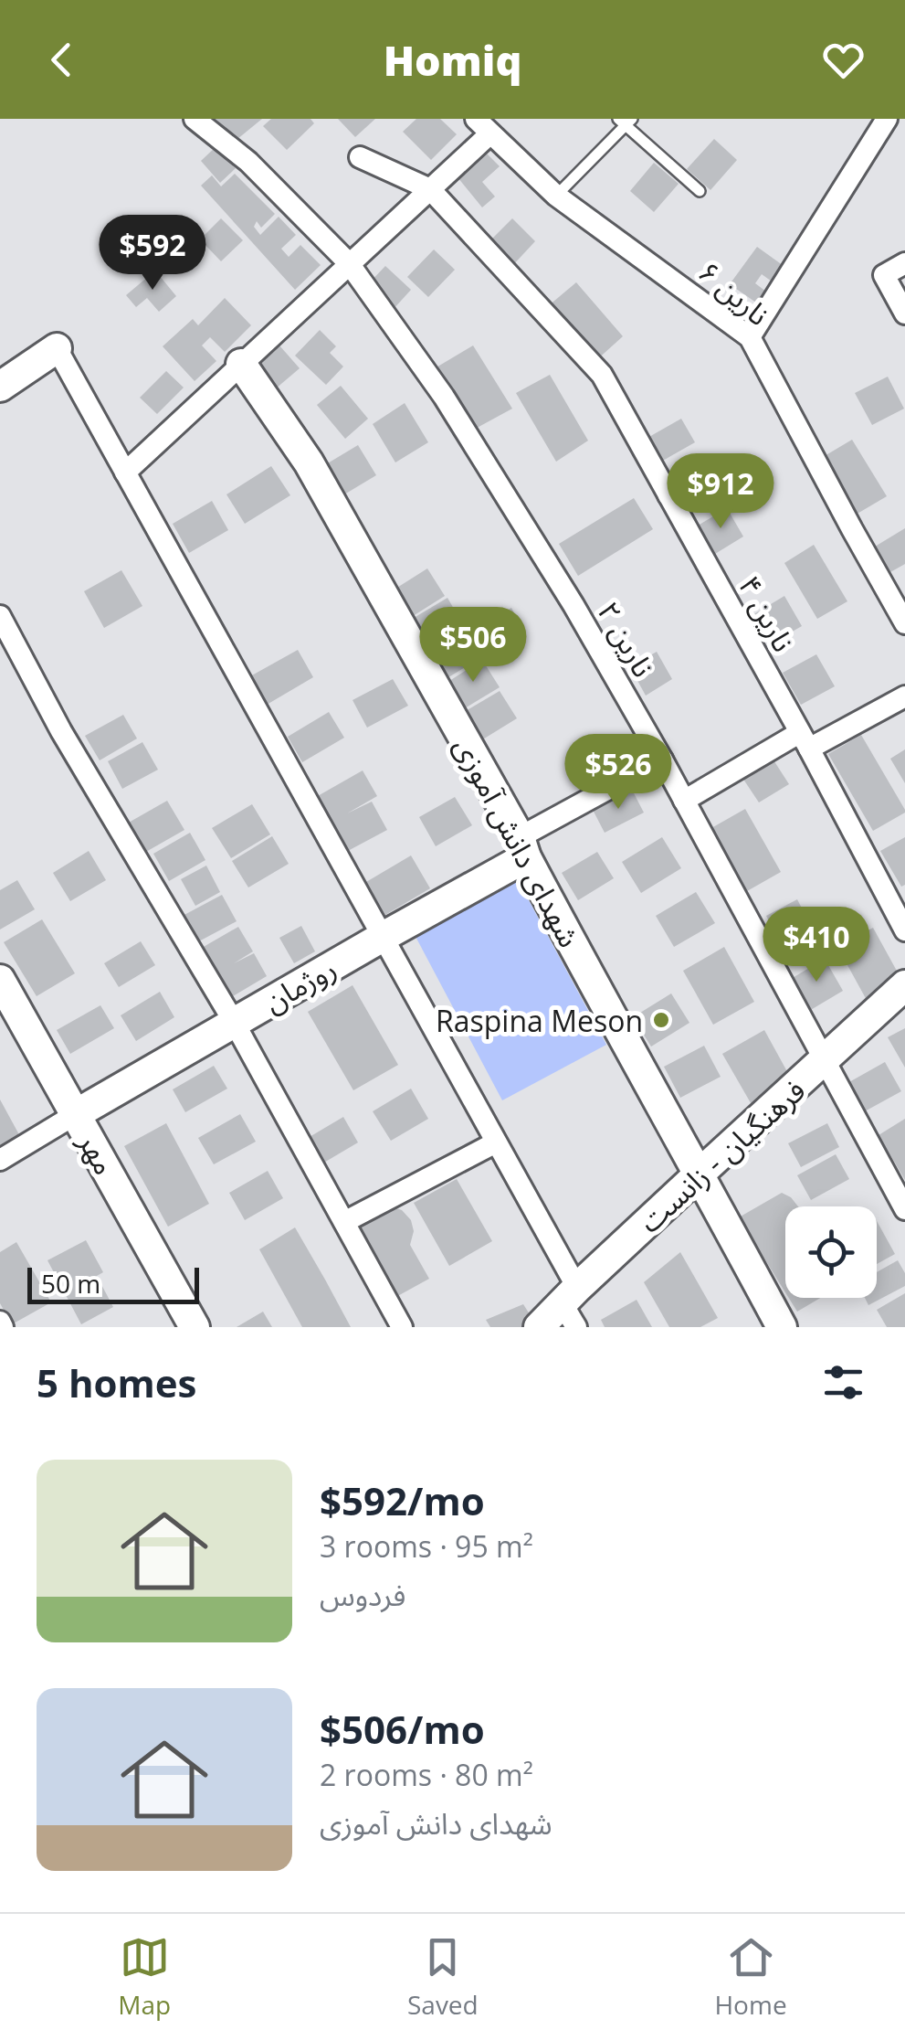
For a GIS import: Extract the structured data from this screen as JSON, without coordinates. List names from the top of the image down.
{
  "streets": {
    "street": [
      "نارین ۶",
      "نارین ۴",
      "نارین ۲",
      "شهدای دانش آموزی",
      "روژمان",
      "مهر",
      "فرهنگیان - زانست"
    ]
  },
  "crossings": [
    ["نارین ۲", "فرهنگیان - زانست"],
    ["شهدای دانش آموزی", "روژمان"],
    ["شهدای دانش آموزی", "فرهنگیان - زانست"],
    ["روژمان", "مهر"]
  ],
  "places": ["Raspina Meson"],
  "scale_bar": "50 m",
  "page": {
    "header": "Homiq",
    "price": [
      "$592",
      "$912",
      "$506",
      "$526",
      "$410"
    ],
    "scale": "50 m",
    "heading": "5 homes",
    "list": [
      {
        "name": "$592/mo",
        "note": "3 rooms · 95 m² · فردوس"
      },
      {
        "name": "$506/mo",
        "note": "2 rooms · 80 m² · شهدای دانش آموزی"
      }
    ],
    "tabs": ["Map", "Saved", "Home"]
  }
}
